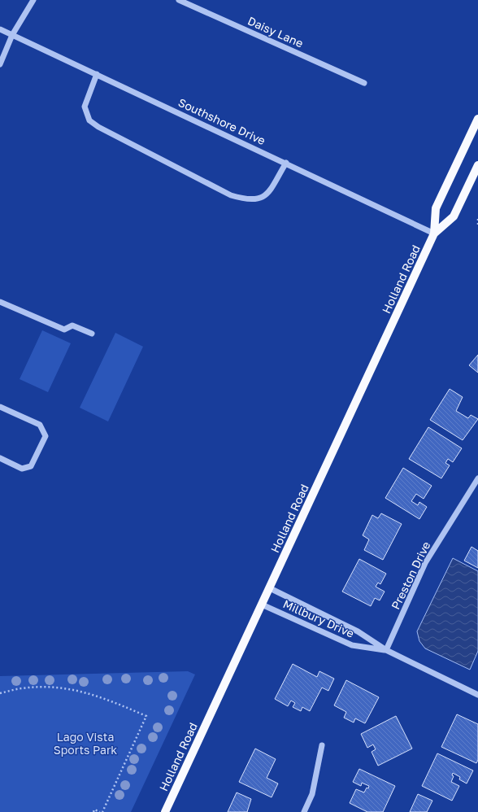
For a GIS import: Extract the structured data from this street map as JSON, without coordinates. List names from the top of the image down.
{
  "streets": {
    "main road": ["Holland Road"],
    "street": [
      "Daisy Lane",
      "Southshore Drive",
      "Preston Drive",
      "Millbury Drive"
    ]
  },
  "crossings": [
    ["Southshore Drive", "Holland Road"],
    ["Holland Road", "Millbury Drive"],
    ["Preston Drive", "Millbury Drive"]
  ],
  "parks": ["Lago Vista Sports Park"]
}
